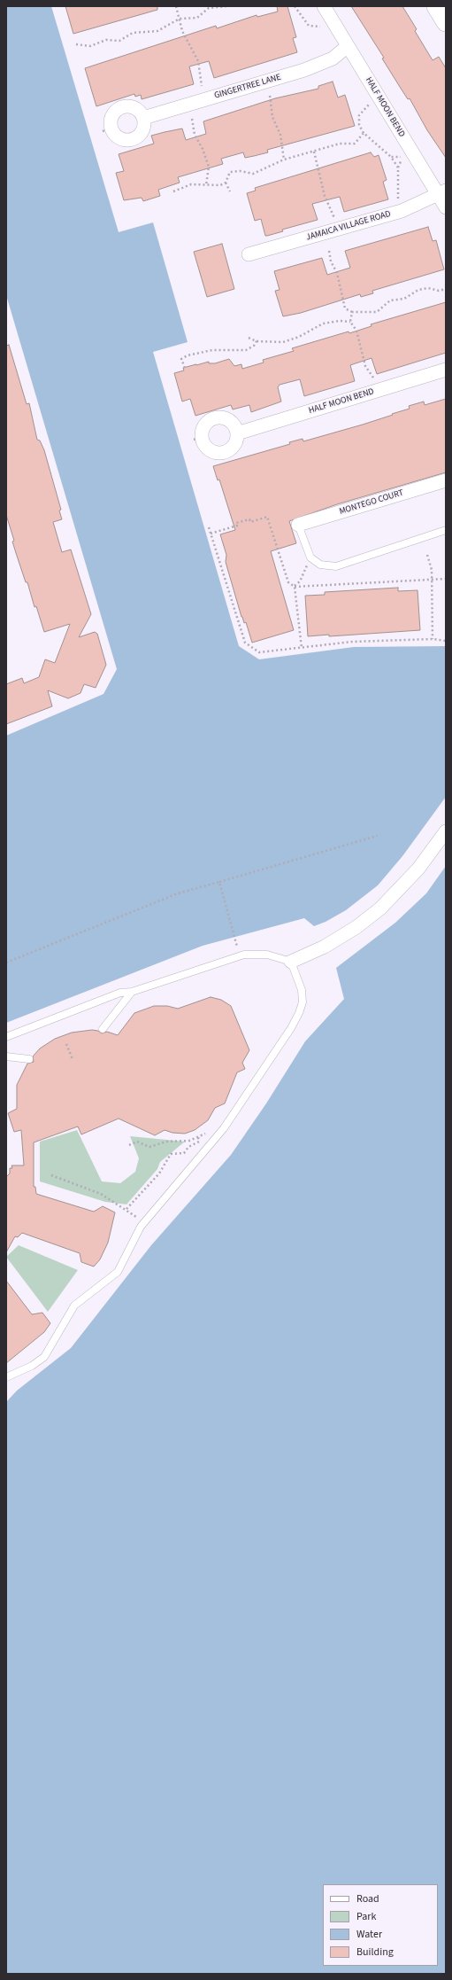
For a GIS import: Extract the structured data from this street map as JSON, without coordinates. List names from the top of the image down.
{
  "streets": {
    "street": [
      "GINGERTREE LANE",
      "HALF MOON BEND",
      "JAMAICA VILLAGE ROAD",
      "MONTEGO COURT"
    ]
  },
  "crossings": [
    ["GINGERTREE LANE", "HALF MOON BEND"],
    ["HALF MOON BEND", "JAMAICA VILLAGE ROAD"]
  ],
  "legend": [
    "Road",
    "Park",
    "Water",
    "Building"
  ]
}
